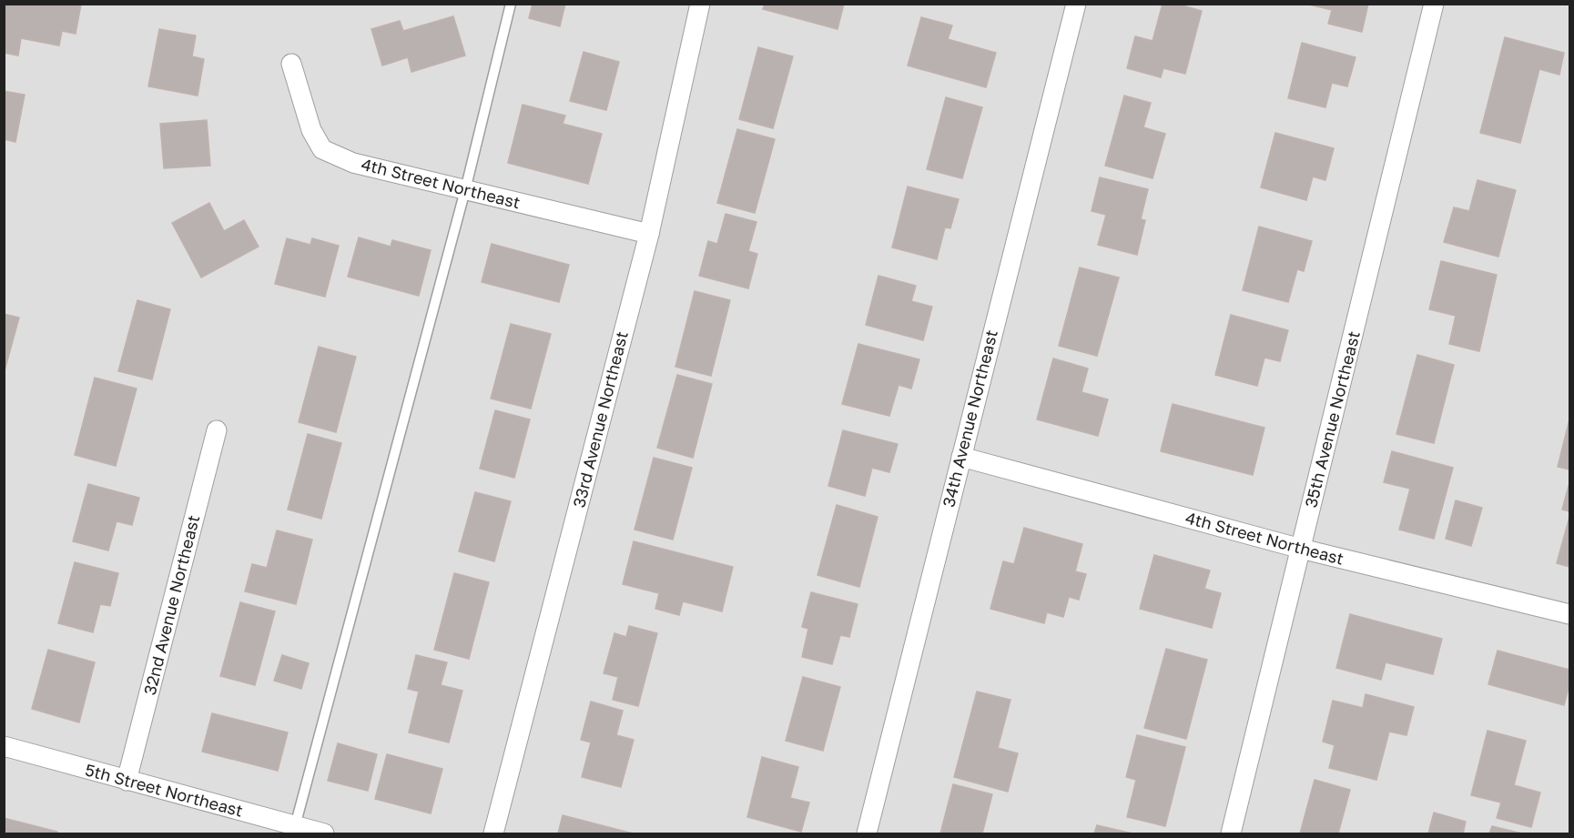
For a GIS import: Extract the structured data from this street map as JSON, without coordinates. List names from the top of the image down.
{
  "streets": {
    "street": [
      "4th Street Northeast",
      "34th Avenue Northeast",
      "33rd Avenue Northeast",
      "35th Avenue Northeast",
      "32nd Avenue Northeast",
      "5th Street Northeast"
    ]
  },
  "crossings": [
    ["4th Street Northeast", "34th Avenue Northeast"],
    ["4th Street Northeast", "33rd Avenue Northeast"],
    ["4th Street Northeast", "35th Avenue Northeast"],
    ["32nd Avenue Northeast", "5th Street Northeast"]
  ]
}
